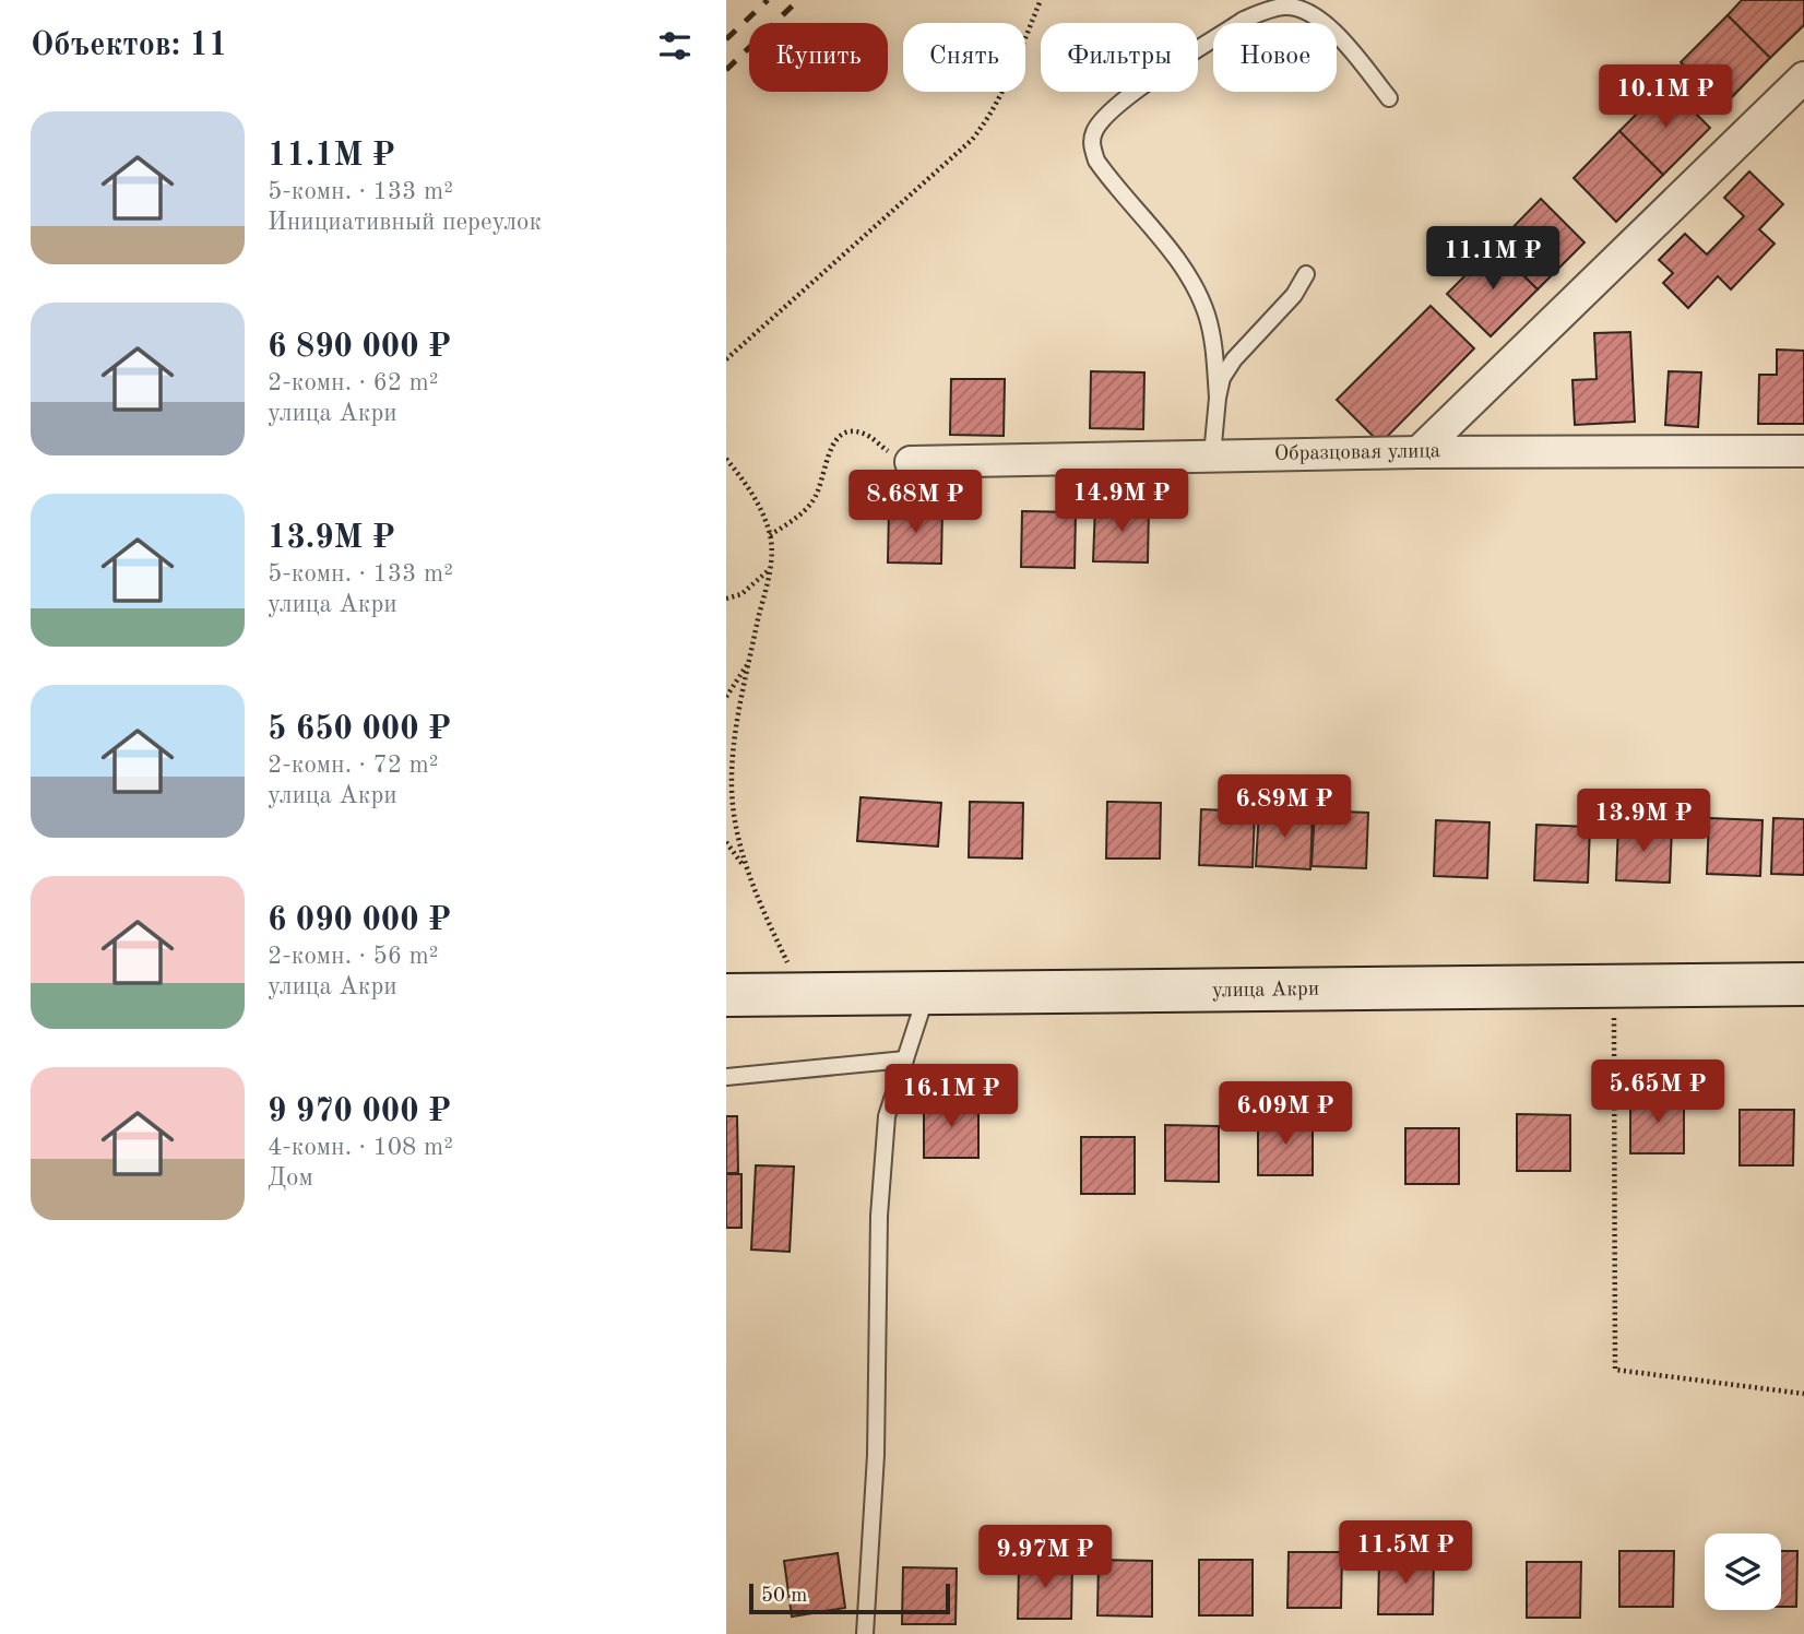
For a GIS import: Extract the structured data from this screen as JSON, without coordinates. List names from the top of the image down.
{
  "streets": {
    "main road": ["улица Акри"],
    "street": ["Образцовая улица"]
  },
  "scale_bar": "50 m",
  "page": {
    "heading": "Объектов: 11",
    "chip": [
      "Купить",
      "Снять",
      "Фильтры",
      "Новое"
    ],
    "price": [
      "10.1M ₽",
      "11.1M ₽",
      "14.9M ₽",
      "8.68M ₽",
      "6.89M ₽",
      "13.9M ₽",
      "5.65M ₽",
      "16.1M ₽",
      "6.09M ₽",
      "11.5M ₽",
      "9.97M ₽"
    ],
    "list": [
      {
        "name": "11.1M ₽",
        "note": "5-комн. · 133 m² · Инициативный переулок"
      },
      {
        "name": "6 890 000 ₽",
        "note": "2-комн. · 62 m² · улица Акри"
      },
      {
        "name": "13.9M ₽",
        "note": "5-комн. · 133 m² · улица Акри"
      },
      {
        "name": "5 650 000 ₽",
        "note": "2-комн. · 72 m² · улица Акри"
      },
      {
        "name": "6 090 000 ₽",
        "note": "2-комн. · 56 m² · улица Акри"
      },
      {
        "name": "9 970 000 ₽",
        "note": "4-комн. · 108 m² · Дом"
      }
    ],
    "scale": "50 m"
  }
}
